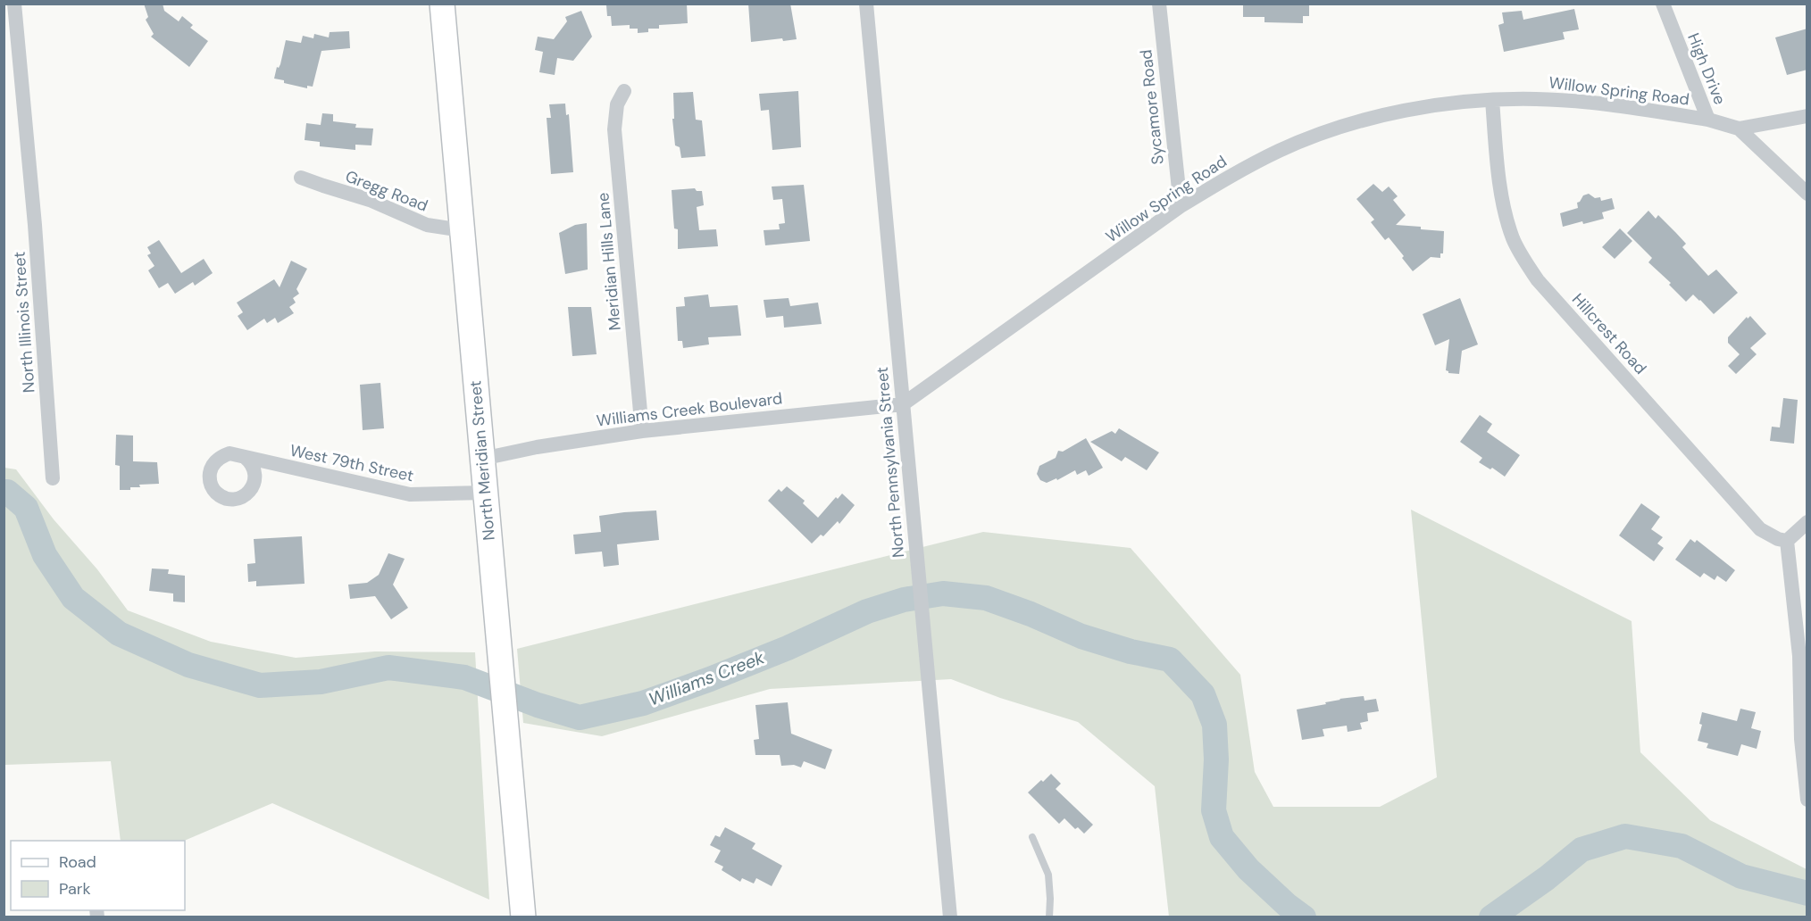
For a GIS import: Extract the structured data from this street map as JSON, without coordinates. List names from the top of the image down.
{
  "streets": {
    "main road": ["North Meridian Street"],
    "street": [
      "High Drive",
      "Willow Spring Road",
      "Sycamore Road",
      "Gregg Road",
      "Meridian Hills Lane",
      "North Illinois Street",
      "Hillcrest Road",
      "Williams Creek Boulevard",
      "North Pennsylvania Street",
      "West 79th Street"
    ]
  },
  "crossings": [
    ["High Drive", "Willow Spring Road"],
    ["Willow Spring Road", "Sycamore Road"],
    ["Willow Spring Road", "Hillcrest Road"],
    ["Willow Spring Road", "Williams Creek Boulevard"],
    ["Willow Spring Road", "North Pennsylvania Street"],
    ["Gregg Road", "North Meridian Street"],
    ["Meridian Hills Lane", "Williams Creek Boulevard"],
    ["Williams Creek Boulevard", "North Meridian Street"],
    ["Williams Creek Boulevard", "North Pennsylvania Street"],
    ["North Meridian Street", "West 79th Street"]
  ],
  "water": ["Williams Creek"],
  "legend": ["Road", "Park"]
}
